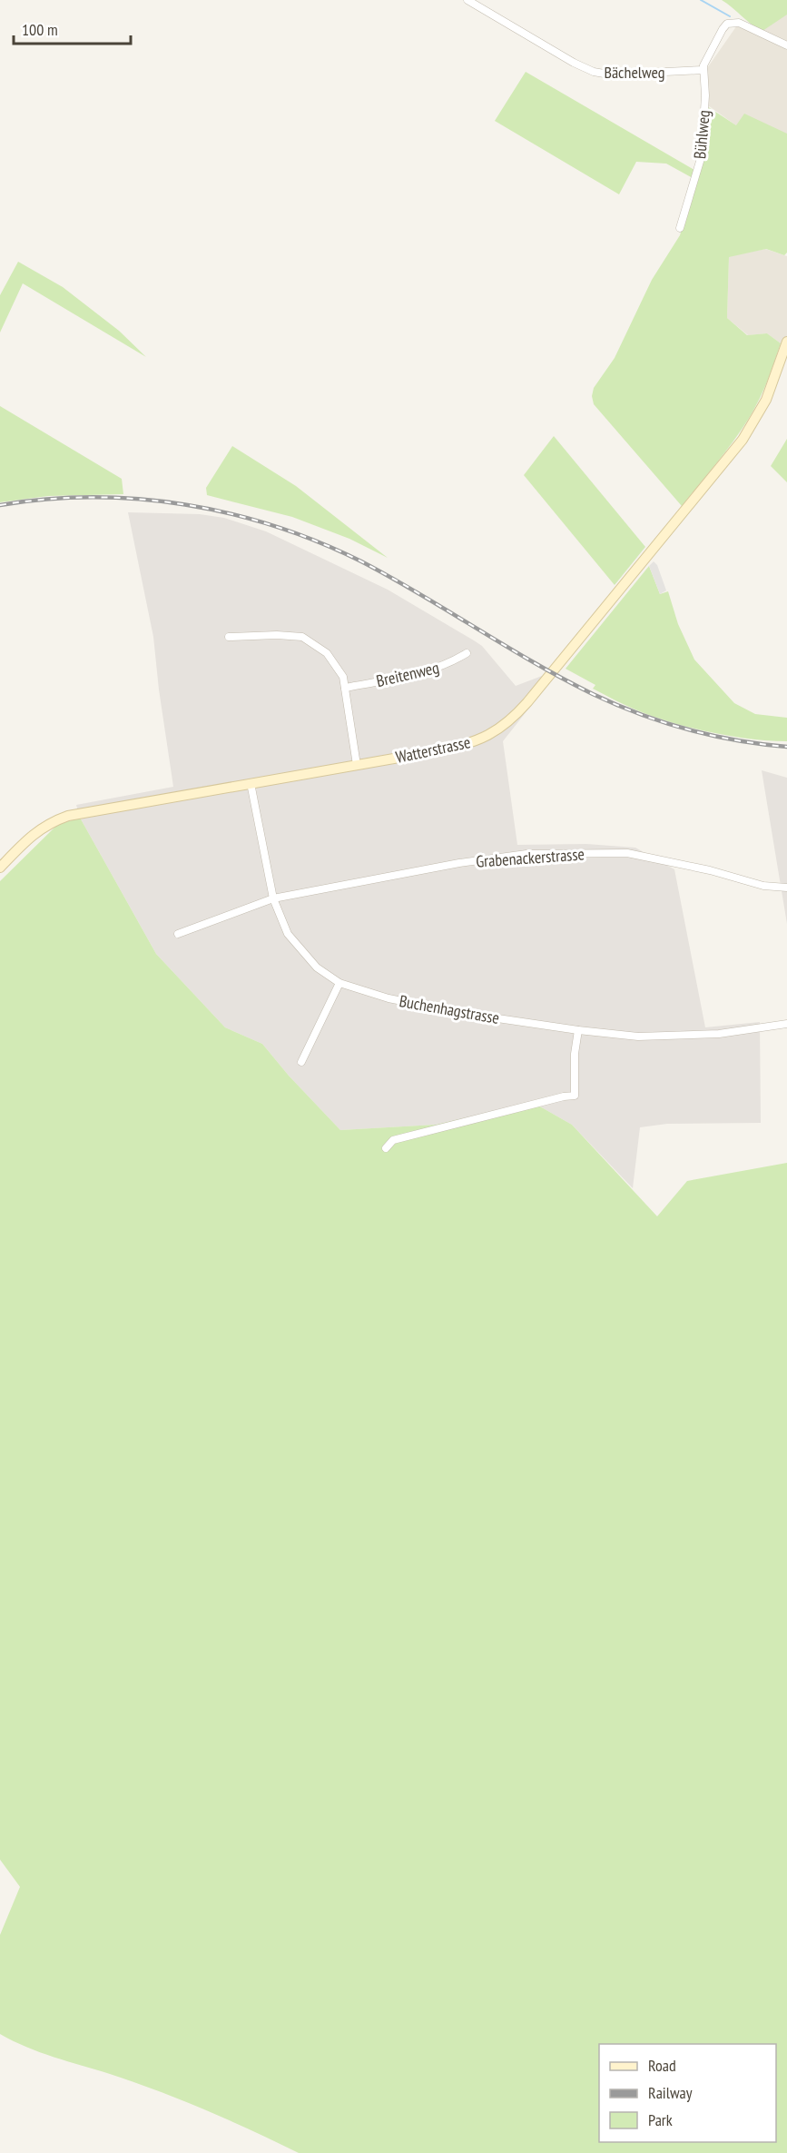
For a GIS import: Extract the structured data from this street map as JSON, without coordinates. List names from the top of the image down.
{
  "streets": {
    "street": [
      "Bächelweg",
      "Bühlweg",
      "Breitenweg",
      "Watterstrasse",
      "Grabenackerstrasse",
      "Buchenhagstrasse"
    ]
  },
  "crossings": [
    ["Bächelweg", "Bühlweg"],
    ["Watterstrasse", "Buchenhagstrasse"],
    ["Grabenackerstrasse", "Buchenhagstrasse"]
  ],
  "legend": ["Road", "Railway", "Park"],
  "scale_bar": "100 m"
}
